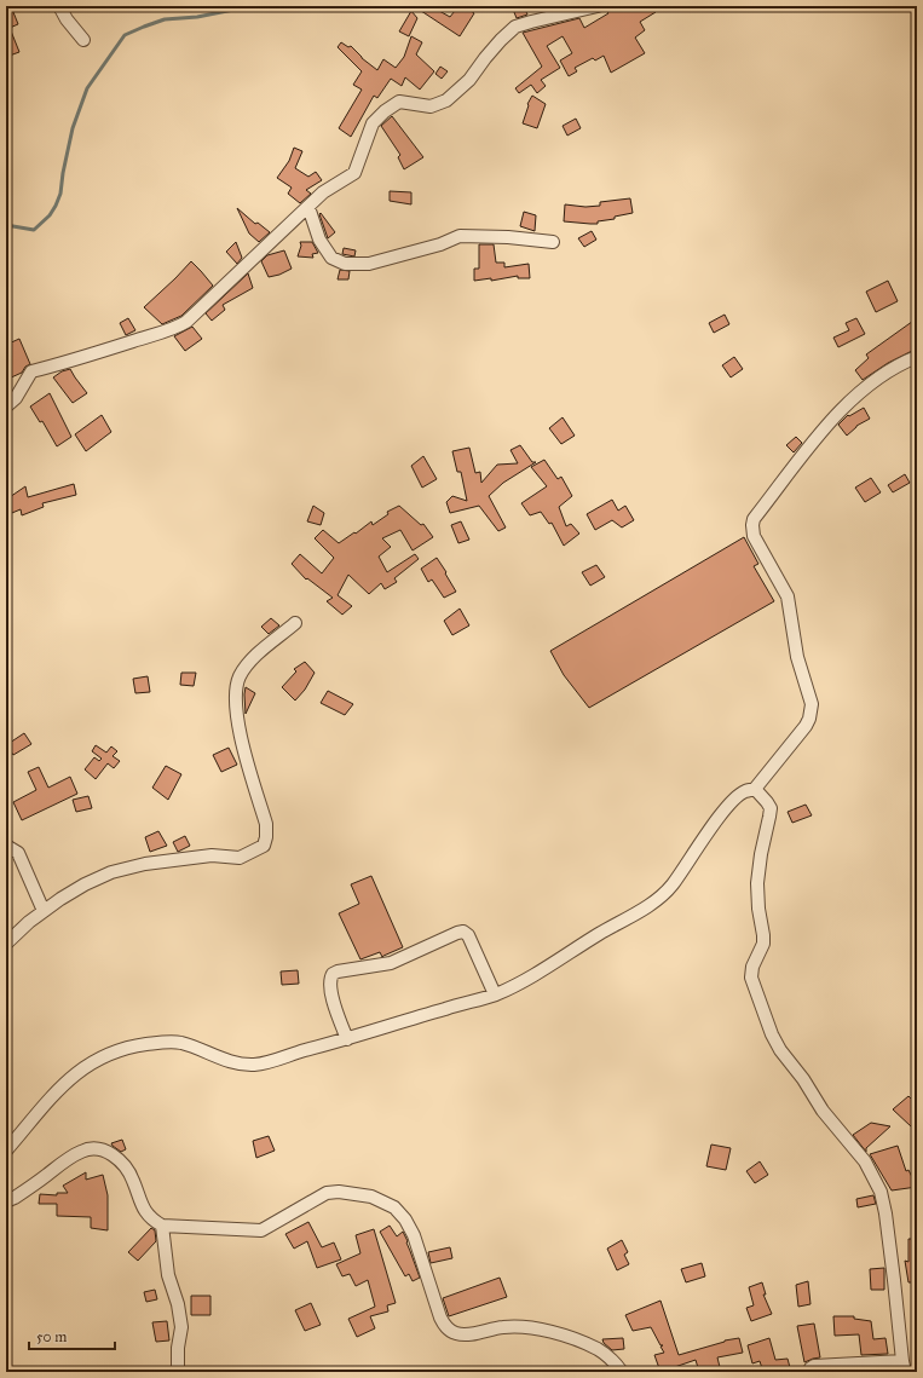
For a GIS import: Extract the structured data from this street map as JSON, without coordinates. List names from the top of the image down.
{
  "scale_bar": "50 m"
}
